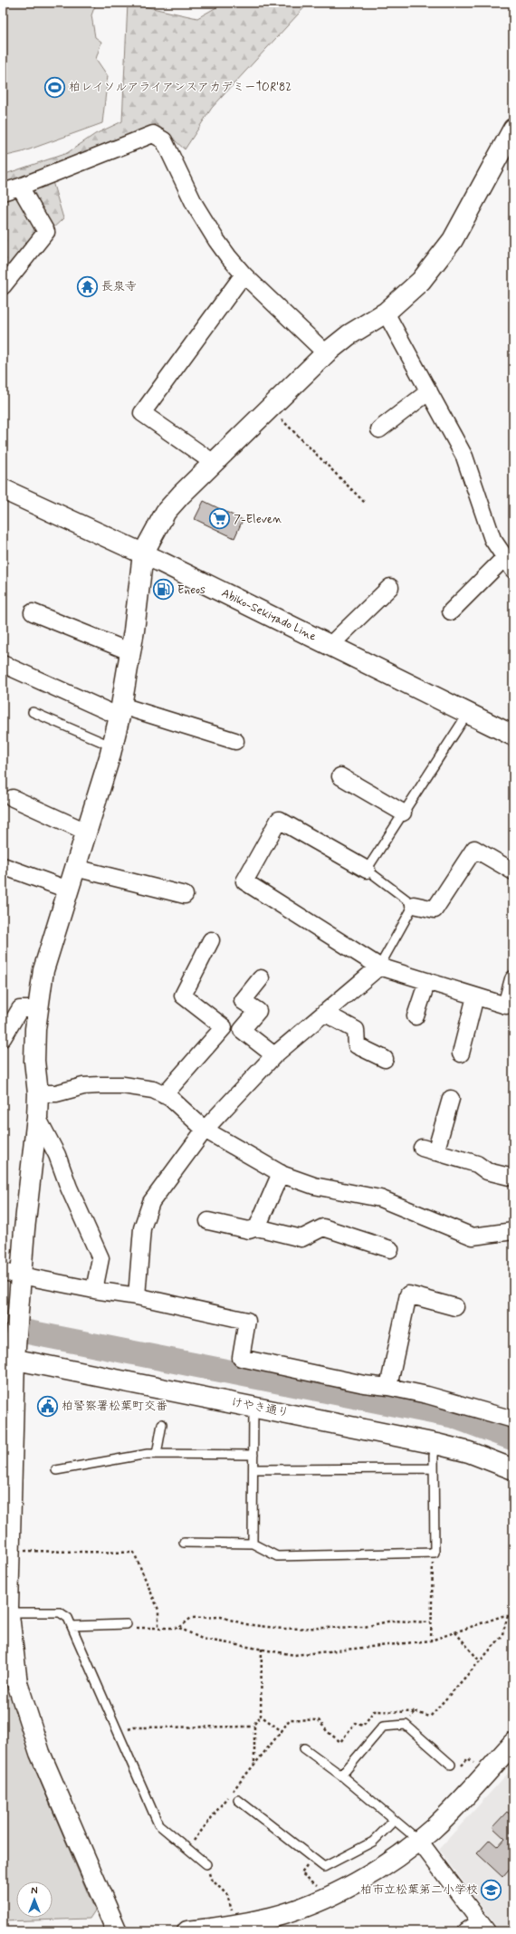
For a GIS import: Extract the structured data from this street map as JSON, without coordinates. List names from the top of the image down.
{
  "streets": {
    "street": ["Abiko-Sekiyado Line", "けやき通り"]
  },
  "places": {
    "sports": ["柏レイソルアライアンスアカデミーTOR'82"],
    "temple": ["長泉寺"],
    "supermarket": ["7-Eleven"],
    "fuel station": ["Eneos"],
    "public building": ["柏警察署松葉町交番"],
    "school or university": ["柏市立松葉第二小学校"]
  },
  "north": "top"
}
